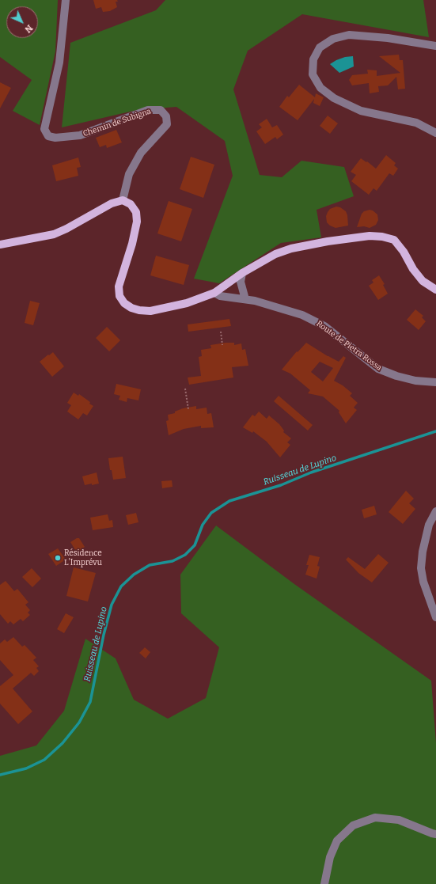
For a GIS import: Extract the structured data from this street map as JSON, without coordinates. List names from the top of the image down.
{
  "streets": {
    "street": ["Chemin de Subigna", "Route de Pietra Rossa"]
  },
  "water": ["Ruisseau de Lupino"],
  "places": ["Résidence L'Imprévu"],
  "north": "bottom right"
}
